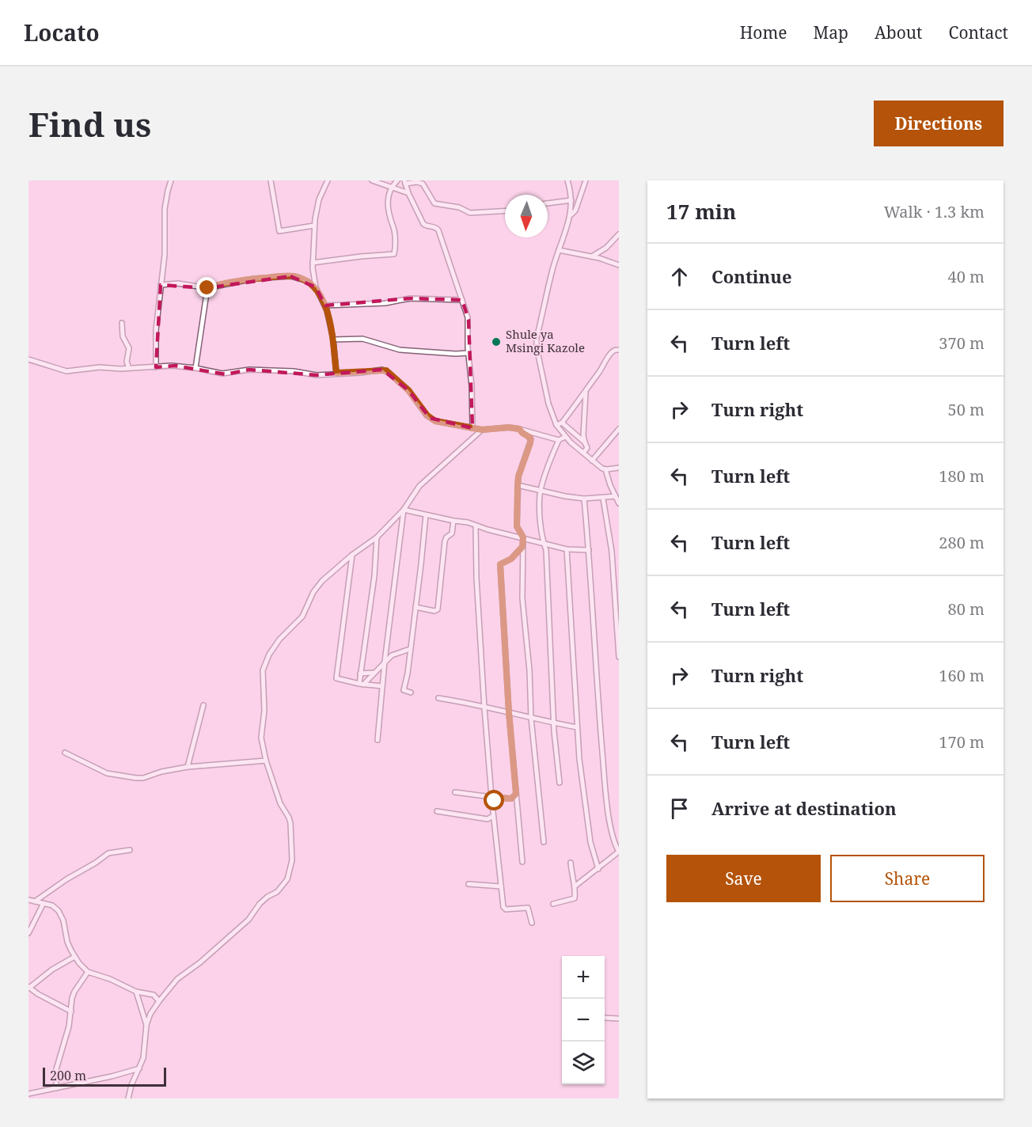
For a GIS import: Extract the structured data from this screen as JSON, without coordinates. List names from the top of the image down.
{
  "places": ["Shule ya Msingi Kazole"],
  "scale_bar": "200 m",
  "north": "bottom",
  "page": {
    "header": "Locato",
    "nav": [
      "Home",
      "Map",
      "About",
      "Contact"
    ],
    "buttons": [
      "Directions",
      ["Save", "Share"]
    ],
    "title": "Find us",
    "heading": ["17 min", "Walk · 1.3 km"],
    "list": [
      ["Continue", "40 m"],
      ["Turn left", "370 m"],
      ["Turn right", "50 m"],
      ["Turn left", "180 m"],
      ["Turn left", "280 m"],
      ["Turn left", "80 m"],
      ["Turn right", "160 m"],
      ["Turn left", "170 m"],
      "Arrive at destination"
    ],
    "map_buttons": ["+", "−"],
    "scale": "200 m"
  }
}
